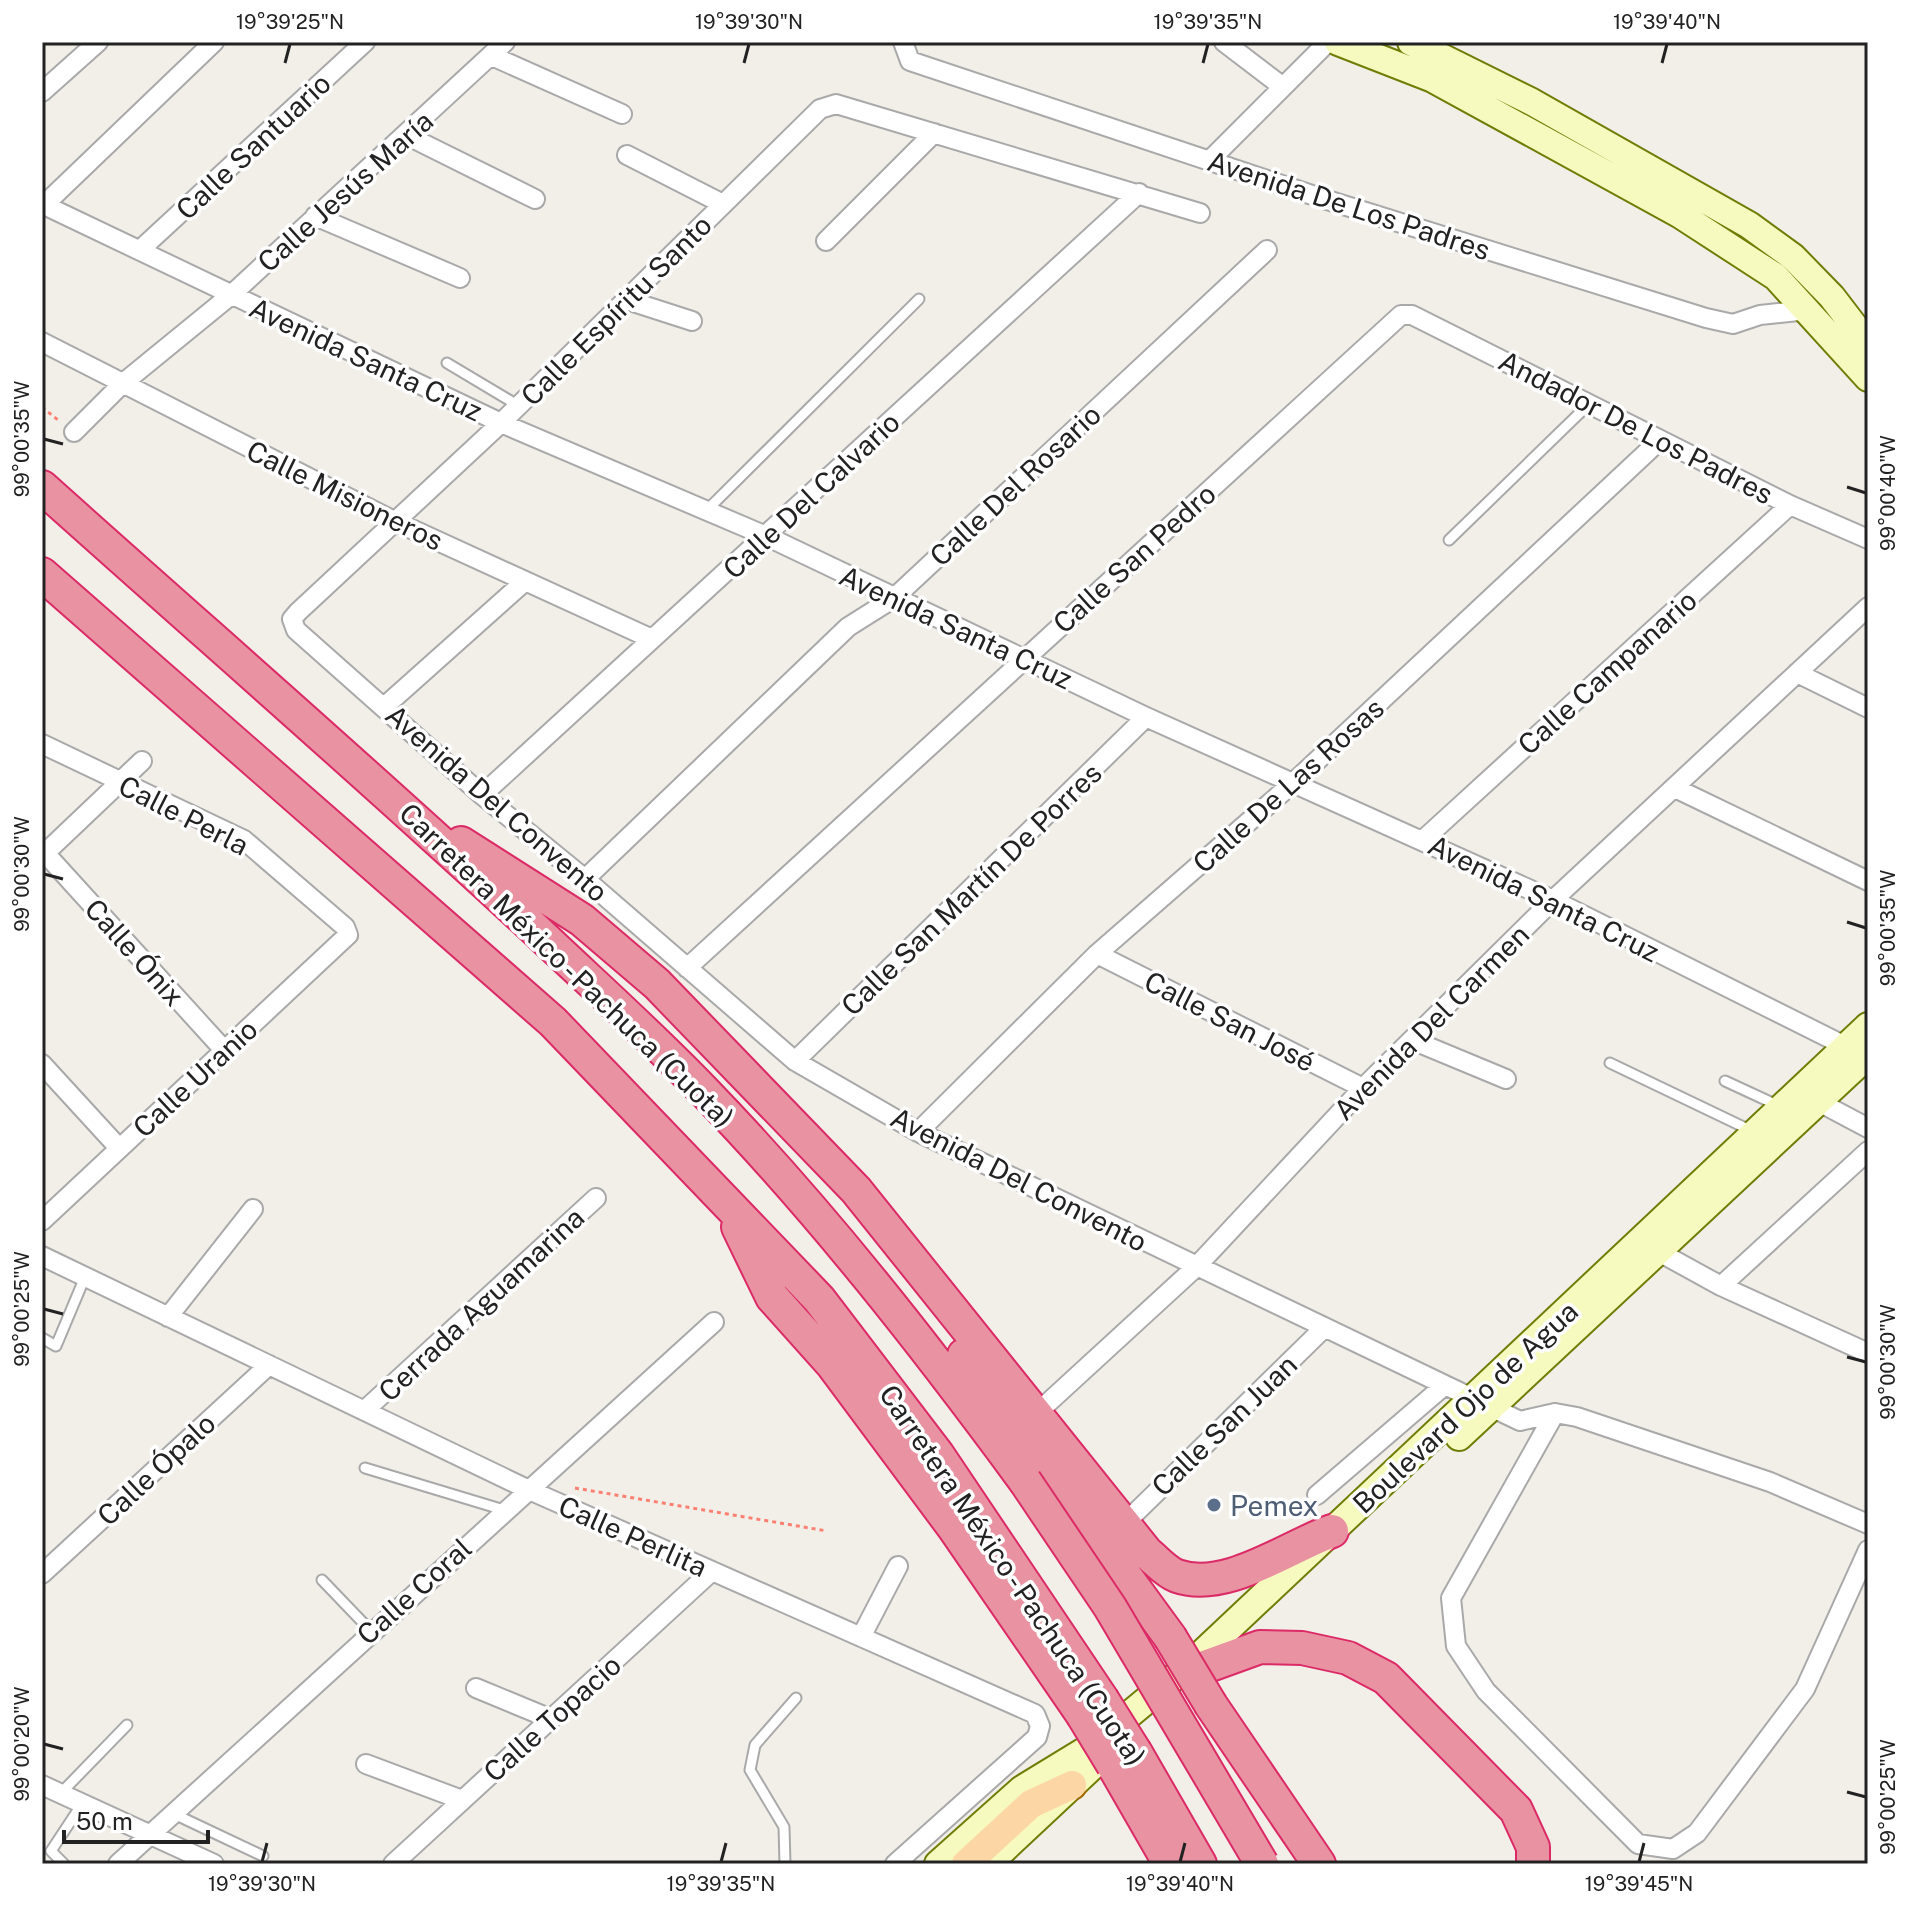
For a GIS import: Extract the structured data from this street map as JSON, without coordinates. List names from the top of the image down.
{
  "streets": {
    "highway": ["Carretera México - Pachuca (Cuota)"],
    "main road": ["Boulevard Ojo de Agua"],
    "street": [
      "Calle Santuario",
      "Calle Jesús María",
      "Avenida De Los Padres",
      "Calle Espíritu Santo",
      "Avenida Santa Cruz",
      "Andador De Los Padres",
      "Calle Del Rosario",
      "Calle Misioneros",
      "Calle Del Calvario",
      "Calle San Pedro",
      "Calle Campanario",
      "Calle De Las Rosas",
      "Avenida Del Convento",
      "Calle Perla",
      "Calle San Martín De Porres",
      "Calle Ónix",
      "Calle San José",
      "Avenida Del Carmen",
      "Calle Uranio",
      "Cerrada Aguamarina",
      "Calle San Juan",
      "Calle Ópalo",
      "Calle Perlita",
      "Calle Coral",
      "Calle Topacio"
    ]
  },
  "crossings": [
    ["Calle Santuario", "Avenida Santa Cruz"],
    ["Calle Jesús María", "Avenida Santa Cruz"],
    ["Calle Jesús María", "Calle Misioneros"],
    ["Calle Espíritu Santo", "Avenida Santa Cruz"],
    ["Calle Espíritu Santo", "Calle Misioneros"],
    ["Calle Espíritu Santo", "Avenida Del Convento"],
    ["Avenida Santa Cruz", "Calle Del Rosario"],
    ["Avenida Santa Cruz", "Calle Del Calvario"],
    ["Avenida Santa Cruz", "Calle San Pedro"],
    ["Avenida Santa Cruz", "Calle Campanario"],
    ["Avenida Santa Cruz", "Calle De Las Rosas"],
    ["Avenida Santa Cruz", "Calle San Martín De Porres"],
    ["Avenida Santa Cruz", "Avenida Del Carmen"],
    ["Avenida Santa Cruz", "Boulevard Ojo de Agua"],
    ["Andador De Los Padres", "Calle San Pedro"],
    ["Andador De Los Padres", "Calle Campanario"],
    ["Andador De Los Padres", "Calle De Las Rosas"],
    ["Calle Del Rosario", "Avenida Del Convento"],
    ["Calle Misioneros", "Calle Del Calvario"],
    ["Calle Del Calvario", "Avenida Del Convento"],
    ["Calle San Pedro", "Avenida Del Convento"],
    ["Calle De Las Rosas", "Avenida Del Convento"],
    ["Calle De Las Rosas", "Calle San José"],
    ["Avenida Del Convento", "Calle San Martín De Porres"],
    ["Avenida Del Convento", "Avenida Del Carmen"],
    ["Avenida Del Convento", "Boulevard Ojo de Agua"],
    ["Avenida Del Convento", "Calle San Juan"],
    ["Calle Perla", "Calle Uranio"],
    ["Calle Ónix", "Calle Uranio"],
    ["Calle San José", "Avenida Del Carmen"],
    ["Cerrada Aguamarina", "Calle Perlita"],
    ["Calle Ópalo", "Calle Perlita"],
    ["Calle Perlita", "Calle Coral"],
    ["Calle Perlita", "Calle Topacio"]
  ],
  "places": ["Pemex"],
  "scale_bar": "50 m",
  "coordinates": [
    "19°39'25\"N",
    "19°39'30\"N",
    "19°39'35\"N",
    "19°39'40\"N",
    "99°00'35\"W",
    "99°00'40\"W",
    "99°00'30\"W",
    "99°00'25\"W",
    "99°00'20\"W",
    "19°39'45\"N"
  ]
}
